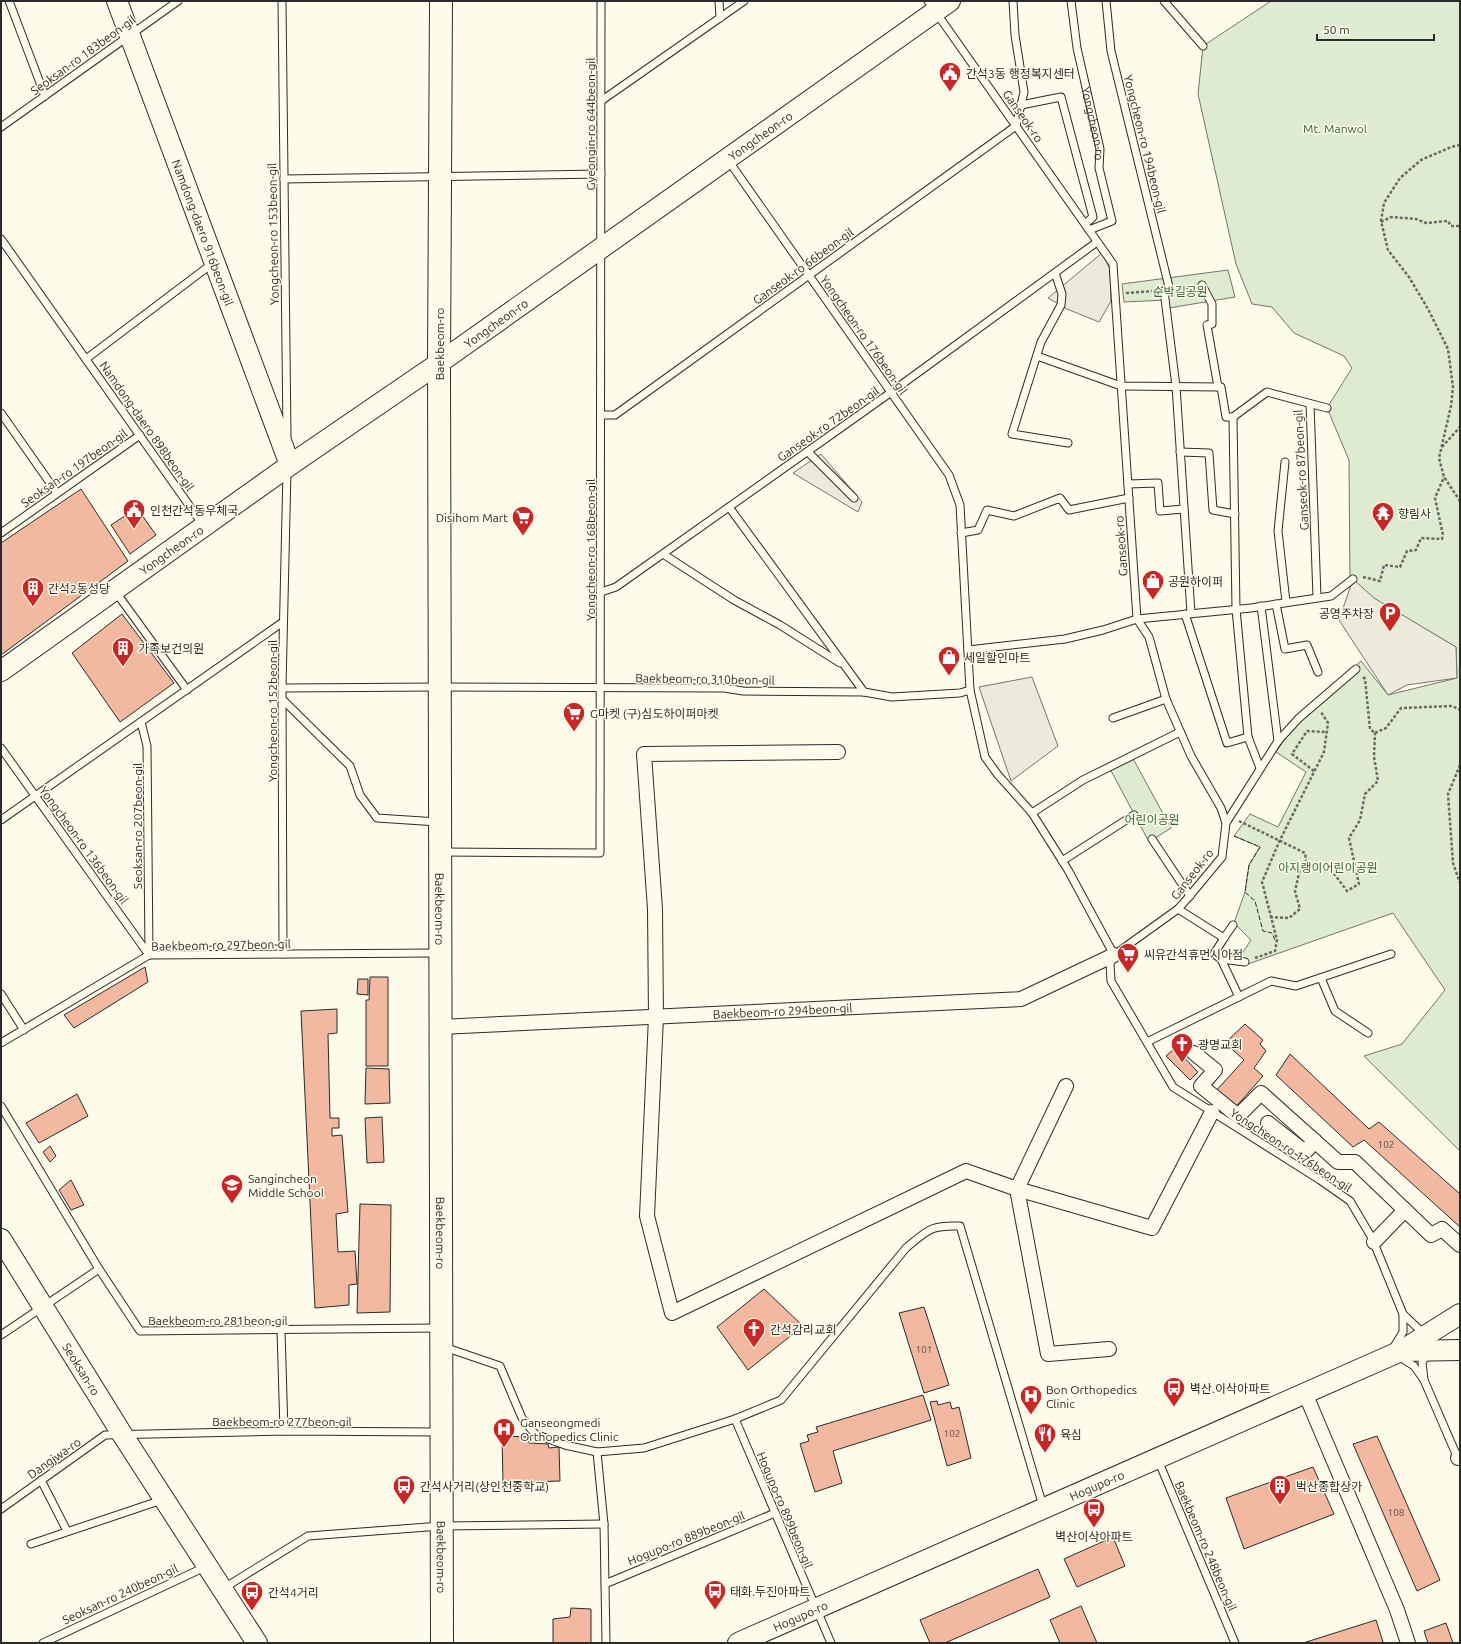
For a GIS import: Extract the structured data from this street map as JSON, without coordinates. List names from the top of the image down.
{
  "streets": {
    "main road": ["Baekbeom-ro"],
    "street": [
      "Yongcheon-ro",
      "Namdong-daero 916beon-gil",
      "Baekbeom-ro 294beon-gil",
      "Seoksan-ro",
      "Hogupo-ro"
    ],
    "lane": [
      "Seoksan-ro 183beon-gil",
      "Ganseok-ro",
      "Gyeongin-ro 644beon-gil",
      "Yongcheon-ro 194beon-gil",
      "Yongcheon-ro 153beon-gil",
      "Ganseok-ro 66beon-gil",
      "Yongcheon-ro 176beon-gil",
      "Ganseok-ro 72beon-gil",
      "Namdong-daero 898beon-gil",
      "Seoksan-ro 197beon-gil",
      "Ganseok-ro 87beon-gil",
      "Yongcheon-ro 168beon-gil",
      "Baekbeom-ro 310beon-gil",
      "Yongcheon-ro 152beon-gil",
      "Seoksan-ro 207beon-gil",
      "Yongcheon-ro 136beon-gil",
      "Baekbeom-ro 297beon-gil",
      "Baekbeom-ro 281beon-gil",
      "Baekbeom-ro 277beon-gil",
      "Dangjwa-ro",
      "Hogupo-ro 899beon-gil",
      "Hogupo-ro 889beon-gil",
      "Baekbeom-ro 248beon-gil",
      "Seoksan-ro 240beon-gil"
    ]
  },
  "crossings": [
    ["Seoksan-ro 183beon-gil", "Namdong-daero 916beon-gil"],
    ["Ganseok-ro", "Yongcheon-ro"],
    ["Ganseok-ro", "Ganseok-ro 66beon-gil"],
    ["Ganseok-ro", "Yongcheon-ro 176beon-gil"],
    ["Ganseok-ro", "Ganseok-ro 72beon-gil"],
    ["Ganseok-ro", "Baekbeom-ro 294beon-gil"],
    ["Yongcheon-ro", "Gyeongin-ro 644beon-gil"],
    ["Yongcheon-ro", "Namdong-daero 916beon-gil"],
    ["Yongcheon-ro", "Yongcheon-ro 153beon-gil"],
    ["Yongcheon-ro", "Yongcheon-ro 176beon-gil"],
    ["Yongcheon-ro", "Baekbeom-ro"],
    ["Yongcheon-ro", "Namdong-daero 898beon-gil"],
    ["Yongcheon-ro", "Yongcheon-ro 168beon-gil"],
    ["Yongcheon-ro", "Yongcheon-ro 152beon-gil"],
    ["Gyeongin-ro 644beon-gil", "Yongcheon-ro 168beon-gil"],
    ["Namdong-daero 916beon-gil", "Yongcheon-ro 153beon-gil"],
    ["Namdong-daero 916beon-gil", "Namdong-daero 898beon-gil"],
    ["Namdong-daero 916beon-gil", "Yongcheon-ro 152beon-gil"],
    ["Yongcheon-ro 153beon-gil", "Yongcheon-ro 152beon-gil"],
    ["Ganseok-ro 66beon-gil", "Yongcheon-ro 176beon-gil"],
    ["Ganseok-ro 66beon-gil", "Yongcheon-ro 168beon-gil"],
    ["Yongcheon-ro 176beon-gil", "Ganseok-ro 72beon-gil"],
    ["Yongcheon-ro 176beon-gil", "Baekbeom-ro 310beon-gil"],
    ["Yongcheon-ro 176beon-gil", "Baekbeom-ro 294beon-gil"],
    ["Yongcheon-ro 176beon-gil", "Hogupo-ro"],
    ["Baekbeom-ro", "Yongcheon-ro 168beon-gil"],
    ["Baekbeom-ro", "Baekbeom-ro 310beon-gil"],
    ["Baekbeom-ro", "Baekbeom-ro 297beon-gil"],
    ["Baekbeom-ro", "Baekbeom-ro 294beon-gil"],
    ["Baekbeom-ro", "Baekbeom-ro 281beon-gil"],
    ["Baekbeom-ro", "Baekbeom-ro 277beon-gil"],
    ["Ganseok-ro 72beon-gil", "Yongcheon-ro 168beon-gil"],
    ["Namdong-daero 898beon-gil", "Seoksan-ro 197beon-gil"],
    ["Yongcheon-ro 168beon-gil", "Baekbeom-ro 310beon-gil"],
    ["Yongcheon-ro 152beon-gil", "Baekbeom-ro 297beon-gil"],
    ["Seoksan-ro 207beon-gil", "Yongcheon-ro 136beon-gil"],
    ["Seoksan-ro 207beon-gil", "Baekbeom-ro 297beon-gil"],
    ["Yongcheon-ro 136beon-gil", "Baekbeom-ro 297beon-gil"],
    ["Baekbeom-ro 281beon-gil", "Hogupo-ro"],
    ["Baekbeom-ro 281beon-gil", "Hogupo-ro 899beon-gil"],
    ["Seoksan-ro", "Baekbeom-ro 277beon-gil"],
    ["Seoksan-ro", "Dangjwa-ro"],
    ["Seoksan-ro", "Seoksan-ro 240beon-gil"],
    ["Baekbeom-ro 277beon-gil", "Dangjwa-ro"],
    ["Hogupo-ro", "Hogupo-ro 899beon-gil"],
    ["Hogupo-ro", "Baekbeom-ro 248beon-gil"],
    ["Hogupo-ro 899beon-gil", "Hogupo-ro 889beon-gil"]
  ],
  "parks": [
    "Mt. Manwol",
    "순박길공원",
    "어린이공원",
    "아지랭이어린이공원"
  ],
  "places": {
    "public building": ["간석3동 행정복지센터", "인천간석동우체국"],
    "temple": ["향림사"],
    "supermarket": ["Disihom Mart", "G마켓 (구)심도하이퍼마켓", "씨유간석휴먼시아점"],
    "shop": ["공원하이퍼", "세일할인마트"],
    "building": ["간석2동성당", "가족보건의원", "벅산종합상가"],
    "parking": ["공영주차장"],
    "church": ["광명교회", "간석감리교회"],
    "school or university": ["Sangincheon Middle School"],
    "bus stop": [
      "벽산.이삭아파트",
      "간석사거리(상인천중학교)",
      "벽산이삭아파트",
      "태화.두진아파트",
      "간석4거리"
    ],
    "hospital": ["Bon Orthopedics Clinic", "Ganseongmedi Orthopedics Clinic"],
    "restaurant": ["육심"]
  },
  "house_numbers": [
    "102",
    "101",
    "102",
    "108"
  ],
  "scale_bar": "50 m"
}
